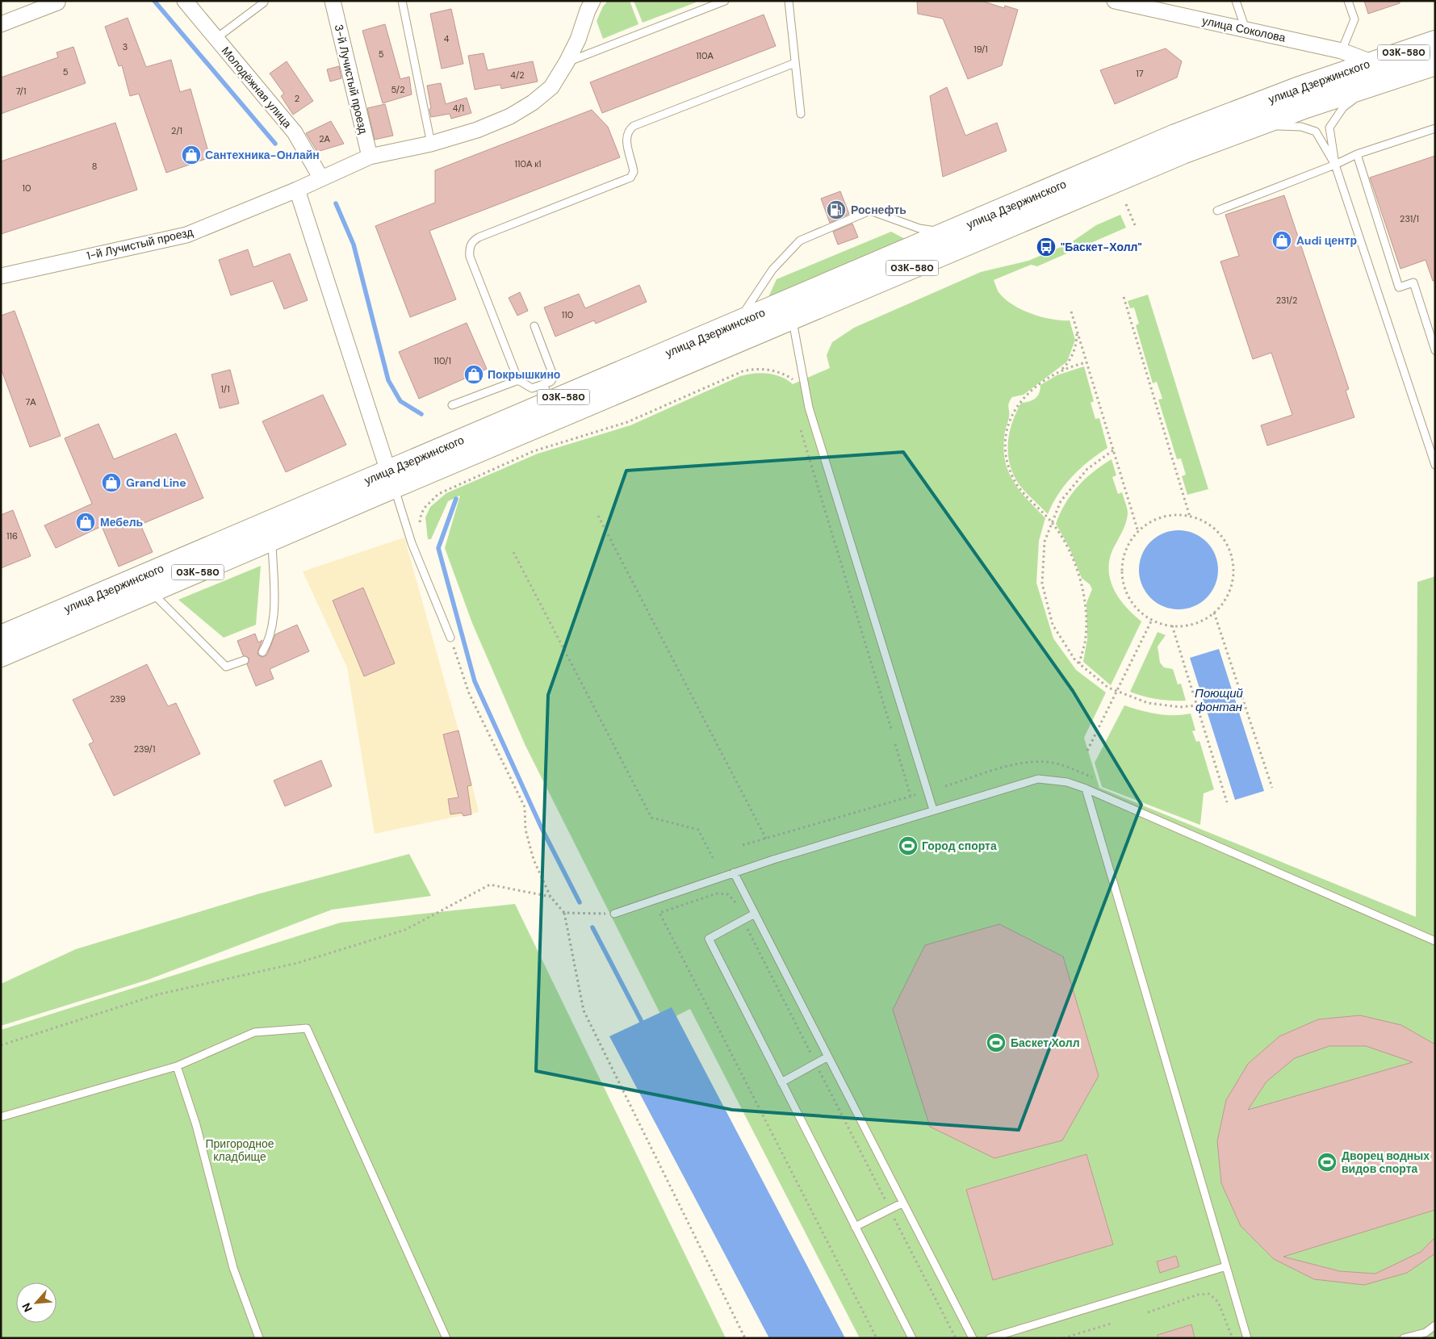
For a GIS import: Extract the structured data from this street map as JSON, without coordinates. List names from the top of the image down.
{
  "streets": {
    "main road": ["03К-580", "улица Дзержинского"],
    "street": [
      "улица Соколова",
      "3-й Лучистый проезд",
      "Молодёжная улица",
      "1-й Лучистый проезд"
    ]
  },
  "crossings": [
    ["улица Соколова", "улица Дзержинского"]
  ],
  "water": ["Поющий фонтан"],
  "parks": ["Пригородное кладбище"],
  "places": {
    "shop": [
      "Сантехника-Онлайн",
      "Audi центр",
      "Покрышкино",
      "Grand Line",
      "Мебель"
    ],
    "fuel station": ["Роснефть"],
    "bus stop": ["\"Баскет-Холл\""],
    "sports": ["Город спорта", "Баскет Холл", "Дворец водных видов спорта"]
  },
  "house_numbers": [
    "4",
    "3",
    "19/1",
    "5",
    "110А",
    "5",
    "17",
    "4/2",
    "5/2",
    "7/1",
    "2",
    "4/1",
    "2/1",
    "2А",
    "110А к1",
    "8",
    "10",
    "231/1",
    "231/2",
    "110",
    "110/1",
    "1/1",
    "7А",
    "116",
    "239",
    "239/1"
  ],
  "north": "bottom left"
}
